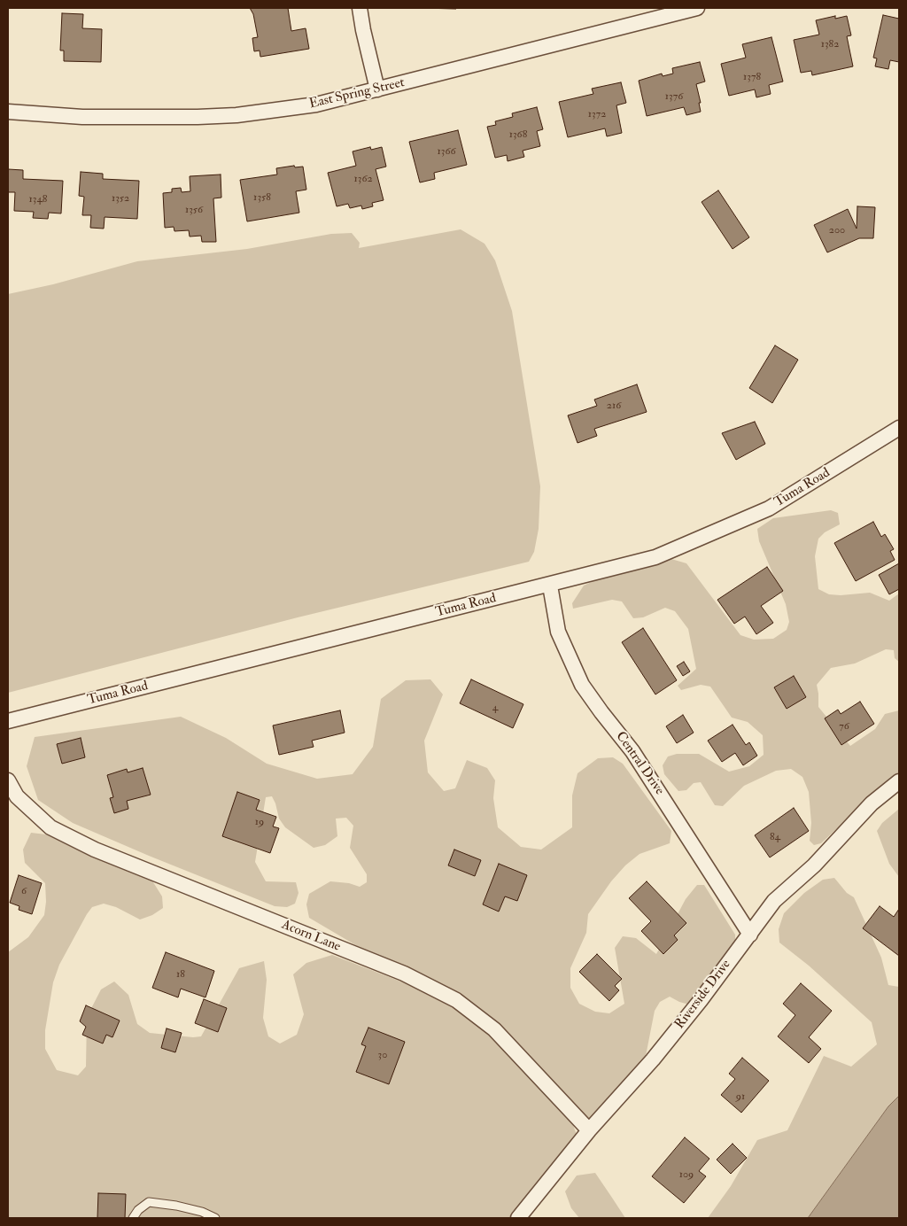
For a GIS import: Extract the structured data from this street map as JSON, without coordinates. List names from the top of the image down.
{
  "streets": {
    "street": [
      "East Spring Street",
      "Tuma Road",
      "Central Drive",
      "Acorn Lane",
      "Riverside Drive"
    ]
  },
  "crossings": [
    ["Tuma Road", "Central Drive"],
    ["Central Drive", "Riverside Drive"],
    ["Acorn Lane", "Riverside Drive"]
  ],
  "house_numbers": [
    "1382",
    "1378",
    "1376",
    "1372",
    "1368",
    "1366",
    "1362",
    "1358",
    "1352",
    "1348",
    "1356",
    "200",
    "216",
    "4",
    "76",
    "19",
    "84",
    "6",
    "18",
    "30",
    "91",
    "109"
  ]
}
